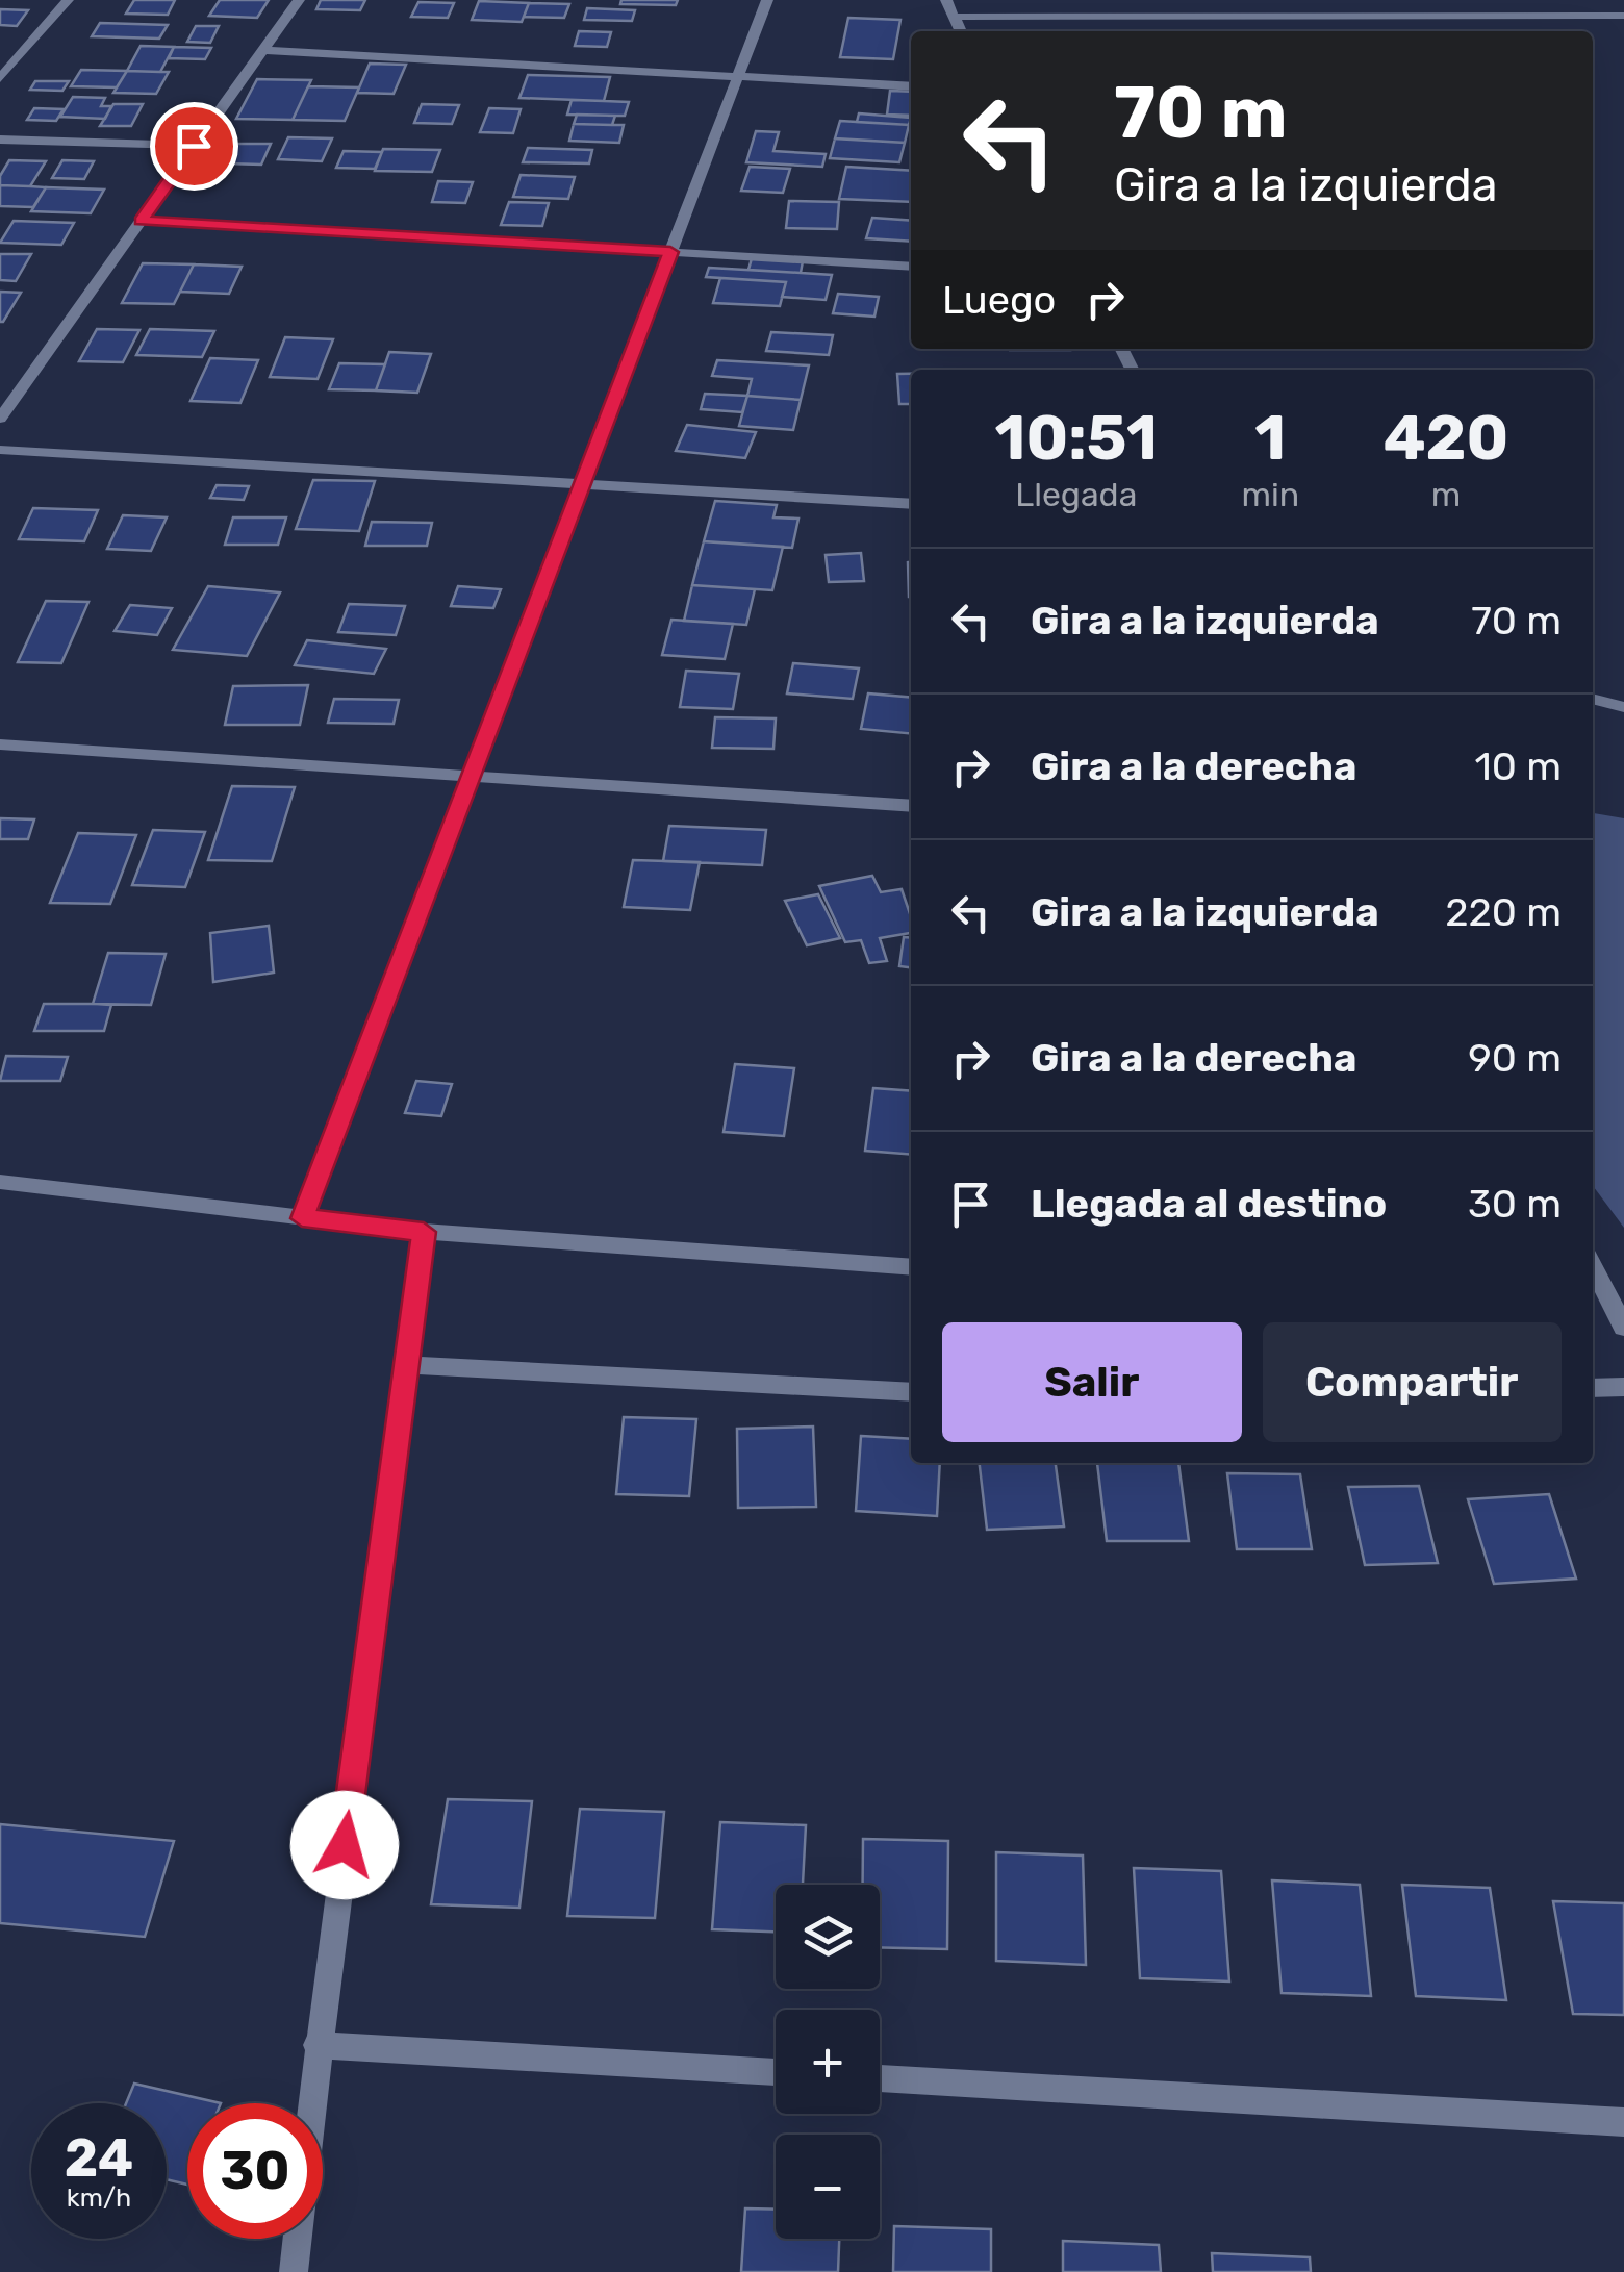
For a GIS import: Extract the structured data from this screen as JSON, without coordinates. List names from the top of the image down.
{
  "page": {
    "turn": ["70 m", "Gira a la izquierda"],
    "then": "Luego",
    "eta": [
      "10:51",
      "Llegada",
      "1",
      "min",
      "420",
      "m"
    ],
    "list": [
      {
        "name": "Gira a la izquierda",
        "value": "70 m"
      },
      {
        "name": "Gira a la derecha",
        "value": "10 m"
      },
      {
        "name": "Gira a la izquierda",
        "value": "220 m"
      },
      {
        "name": "Gira a la derecha",
        "value": "90 m"
      },
      {
        "name": "Llegada al destino",
        "value": "30 m"
      }
    ],
    "buttons": ["Salir", "Compartir"],
    "map_buttons": ["+", "−"],
    "speed": "24 km/h",
    "limit": "30"
  }
}
